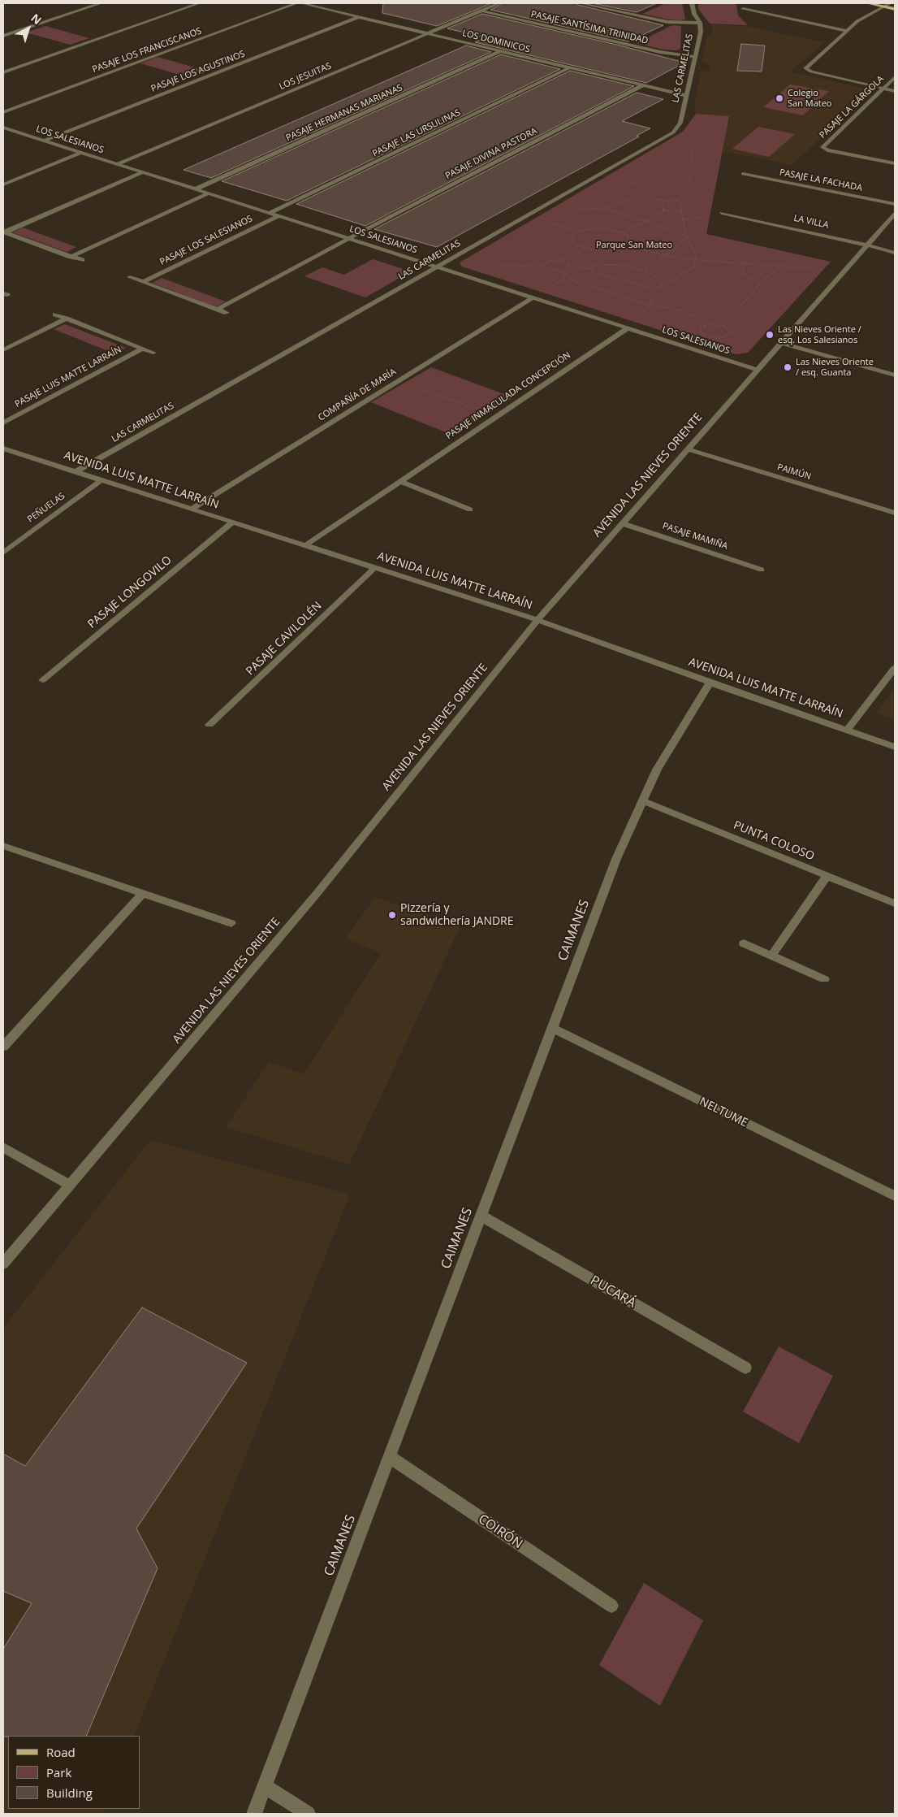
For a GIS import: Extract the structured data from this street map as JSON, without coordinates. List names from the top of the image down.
{
  "streets": {
    "street": [
      "PASAJE SANTÍSIMA TRINIDAD",
      "LOS DOMINICOS",
      "PASAJE LOS FRANCISCANOS",
      "LAS CARMELITAS",
      "PASAJE LOS AGUSTINOS",
      "LOS JESUITAS",
      "PASAJE LA GÁRGOLA",
      "PASAJE HERMANAS MARIANAS",
      "PASAJE LAS URSULINAS",
      "LOS SALESIANOS",
      "PASAJE DIVINA PASTORA",
      "PASAJE LA FACHADA",
      "LA VILLA",
      "PASAJE LOS SALESIANOS",
      "PASAJE LUIS MATTE LARRAÍN",
      "COMPAÑÍA DE MARÍA",
      "PASAJE INMACULADA CONCEPCIÓN",
      "PAIMÚN",
      "AVENIDA LAS NIEVES ORIENTE",
      "AVENIDA LUIS MATTE LARRAÍN",
      "PEÑUELAS",
      "PASAJE MAMIÑA",
      "PASAJE LONGOVILO",
      "PASAJE CAVILOLÉN",
      "PUNTA COLOSO",
      "CAIMANES",
      "NELTUME",
      "PUCARÁ",
      "COIRÓN"
    ]
  },
  "crossings": [
    ["PASAJE SANTÍSIMA TRINIDAD", "LAS CARMELITAS"],
    ["PASAJE SANTÍSIMA TRINIDAD", "LOS JESUITAS"],
    ["LOS DOMINICOS", "LAS CARMELITAS"],
    ["LOS DOMINICOS", "PASAJE LOS AGUSTINOS"],
    ["LOS DOMINICOS", "LOS JESUITAS"],
    ["LOS DOMINICOS", "PASAJE HERMANAS MARIANAS"],
    ["LOS DOMINICOS", "PASAJE LAS URSULINAS"],
    ["LOS DOMINICOS", "PASAJE DIVINA PASTORA"],
    ["LAS CARMELITAS", "LOS SALESIANOS"],
    ["LAS CARMELITAS", "AVENIDA LUIS MATTE LARRAÍN"],
    ["PASAJE LOS AGUSTINOS", "LOS SALESIANOS"],
    ["LOS JESUITAS", "LOS SALESIANOS"],
    ["PASAJE HERMANAS MARIANAS", "LOS SALESIANOS"],
    ["PASAJE LAS URSULINAS", "LOS SALESIANOS"],
    ["LOS SALESIANOS", "PASAJE DIVINA PASTORA"],
    ["LOS SALESIANOS", "PASAJE LOS SALESIANOS"],
    ["LOS SALESIANOS", "COMPAÑÍA DE MARÍA"],
    ["LOS SALESIANOS", "PASAJE INMACULADA CONCEPCIÓN"],
    ["LOS SALESIANOS", "AVENIDA LAS NIEVES ORIENTE"],
    ["LA VILLA", "AVENIDA LAS NIEVES ORIENTE"],
    ["COMPAÑÍA DE MARÍA", "AVENIDA LUIS MATTE LARRAÍN"],
    ["PASAJE INMACULADA CONCEPCIÓN", "AVENIDA LUIS MATTE LARRAÍN"],
    ["PAIMÚN", "AVENIDA LAS NIEVES ORIENTE"],
    ["AVENIDA LAS NIEVES ORIENTE", "AVENIDA LUIS MATTE LARRAÍN"],
    ["AVENIDA LAS NIEVES ORIENTE", "PASAJE MAMIÑA"],
    ["AVENIDA LUIS MATTE LARRAÍN", "PEÑUELAS"],
    ["AVENIDA LUIS MATTE LARRAÍN", "PASAJE LONGOVILO"],
    ["AVENIDA LUIS MATTE LARRAÍN", "PASAJE CAVILOLÉN"],
    ["AVENIDA LUIS MATTE LARRAÍN", "CAIMANES"],
    ["PUNTA COLOSO", "CAIMANES"],
    ["CAIMANES", "NELTUME"],
    ["CAIMANES", "PUCARÁ"],
    ["CAIMANES", "COIRÓN"]
  ],
  "parks": ["Parque San Mateo"],
  "places": [
    "Colegio San Mateo",
    "Las Nieves Oriente / esq. Los Salesianos",
    "Las Nieves Oriente / esq. Guanta",
    "Pizzería y sandwichería JANDRE"
  ],
  "legend": ["Road", "Park", "Building"],
  "north": "top right"
}
